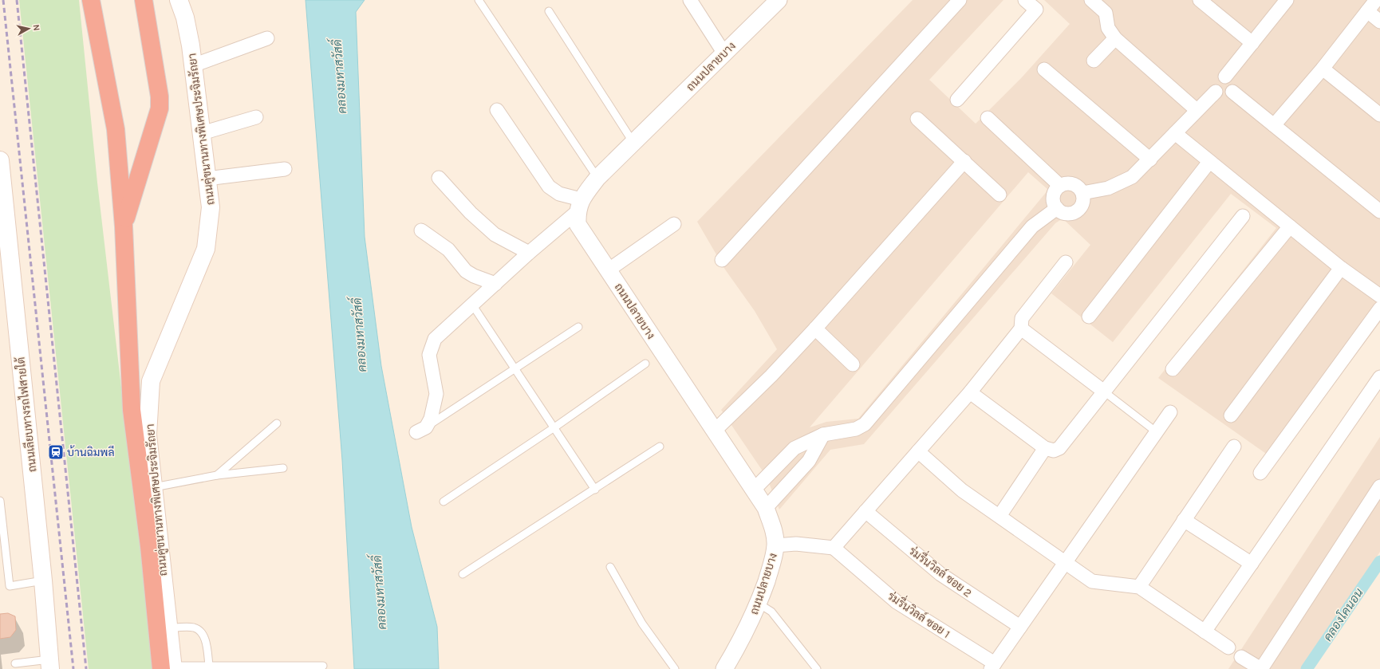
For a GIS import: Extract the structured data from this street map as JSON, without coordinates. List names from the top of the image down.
{
  "streets": {
    "main road": ["ถนนคู่ขนานทางพิเศษประจิมรัถยา", "ถนนเลียบทางรถไฟสายใต้"],
    "street": ["ถนนปลายบาง", "ร่มรื่นวิลล์ ซอย 2", "ร่มรื่นวิลล์ ซอย 1"]
  },
  "water": ["คลองมหาสวัสดิ์", "คลองโคนอน"],
  "places": {
    "station": ["บ้านฉิมพลี"]
  },
  "north": "right"
}
